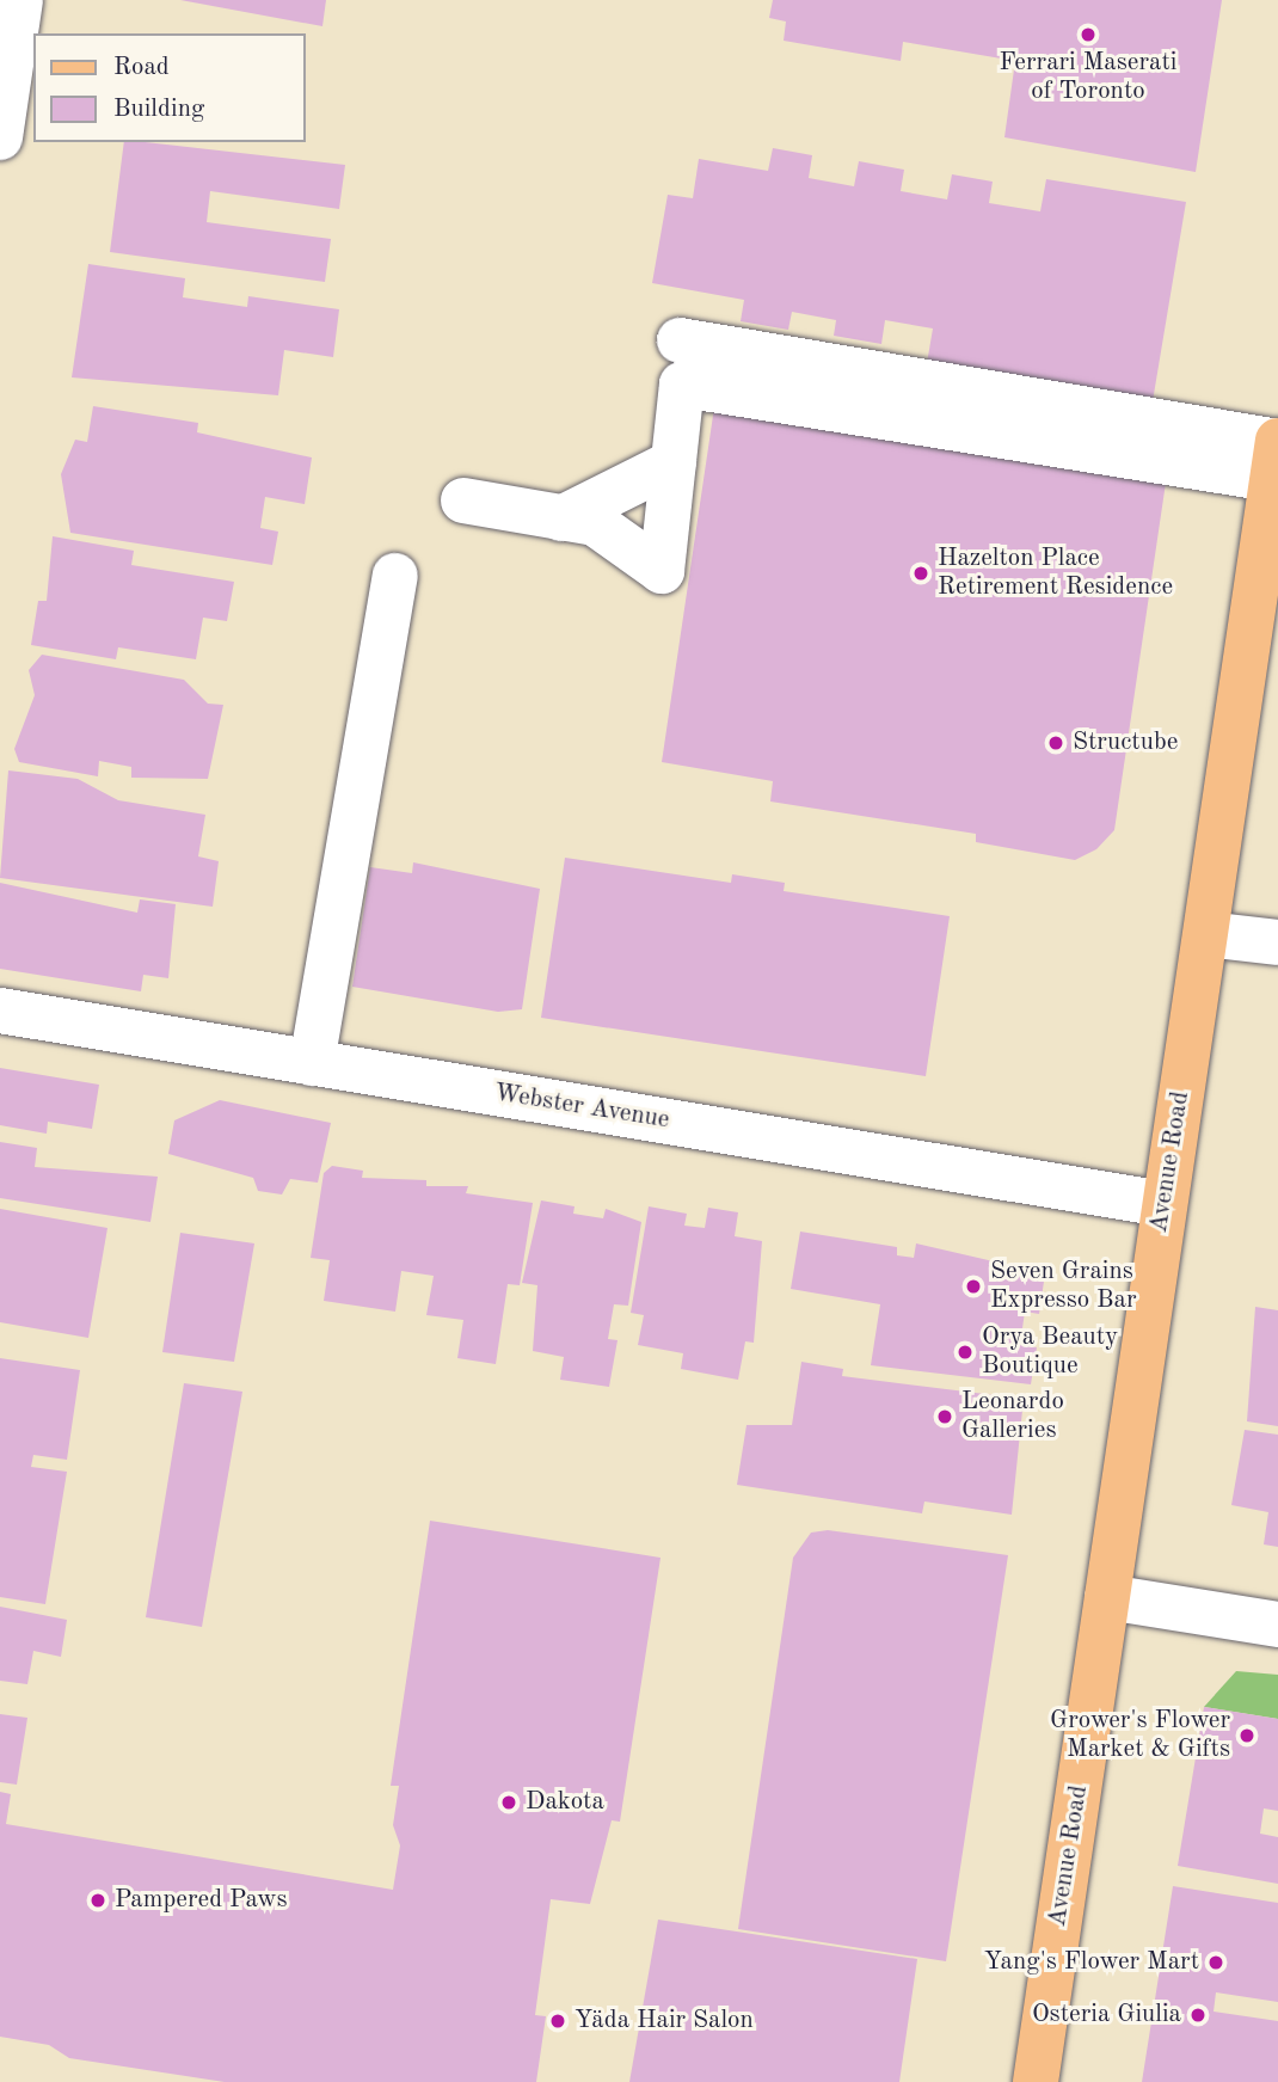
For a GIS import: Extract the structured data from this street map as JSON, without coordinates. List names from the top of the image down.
{
  "streets": {
    "main road": ["Avenue Road"],
    "street": ["Webster Avenue"]
  },
  "crossings": [
    ["Webster Avenue", "Avenue Road"]
  ],
  "places": [
    "Ferrari Maserati of Toronto",
    "Hazelton Place Retirement Residence",
    "Structube",
    "Seven Grains Expresso Bar",
    "Orya Beauty Boutique",
    "Leonardo Galleries",
    "Grower's Flower Market & Gifts",
    "Dakota",
    "Pampered Paws",
    "Yang's Flower Mart",
    "Osteria Giulia",
    "Yäda Hair Salon"
  ],
  "legend": ["Road", "Building"]
}
